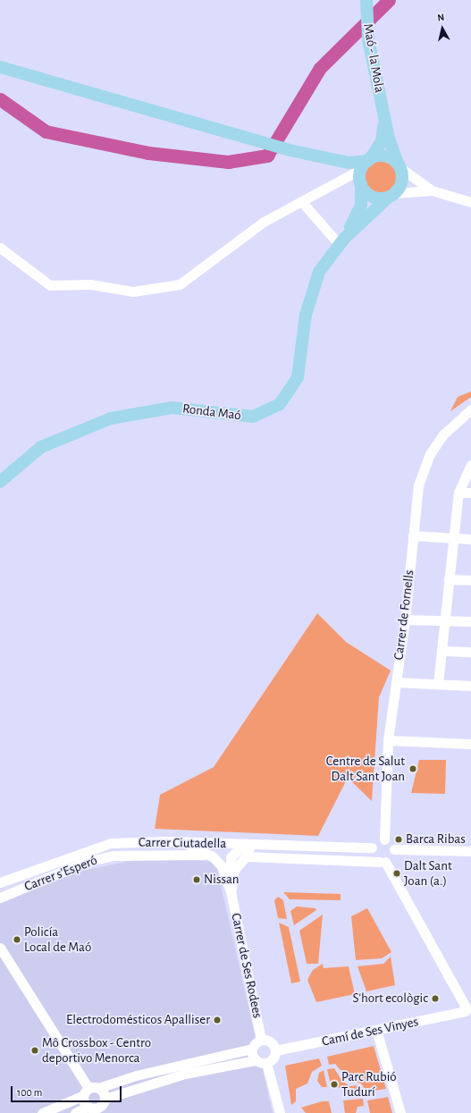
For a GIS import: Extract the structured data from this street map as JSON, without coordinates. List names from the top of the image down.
{
  "streets": {
    "main road": ["Maó - la Mola", "Ronda Maó"],
    "street": [
      "Carrer de Fornells",
      "Carrer Ciutadella",
      "Carrer s'Esperó",
      "Carrer de Ses Rodees",
      "Camí de Ses Vinyes"
    ]
  },
  "crossings": [
    ["Maó - la Mola", "Ronda Maó"],
    ["Carrer de Fornells", "Carrer Ciutadella"],
    ["Carrer de Fornells", "Carrer de Ses Rodees"],
    ["Carrer Ciutadella", "Carrer de Ses Rodees"],
    ["Carrer s'Esperó", "Carrer de Ses Rodees"],
    ["Carrer de Ses Rodees", "Camí de Ses Vinyes"]
  ],
  "places": [
    "Centre de Salut Dalt Sant Joan",
    "Barca Ribas",
    "Dalt Sant Joan (a.)",
    "Nissan",
    "Policía Local de Maó",
    "S'hort ecològic",
    "Electrodomésticos Apalliser",
    "Mô Crossbox - Centro deportivo Menorca",
    "Parc Rubió Tudurí"
  ],
  "scale_bar": "100 m",
  "north": "top"
}
